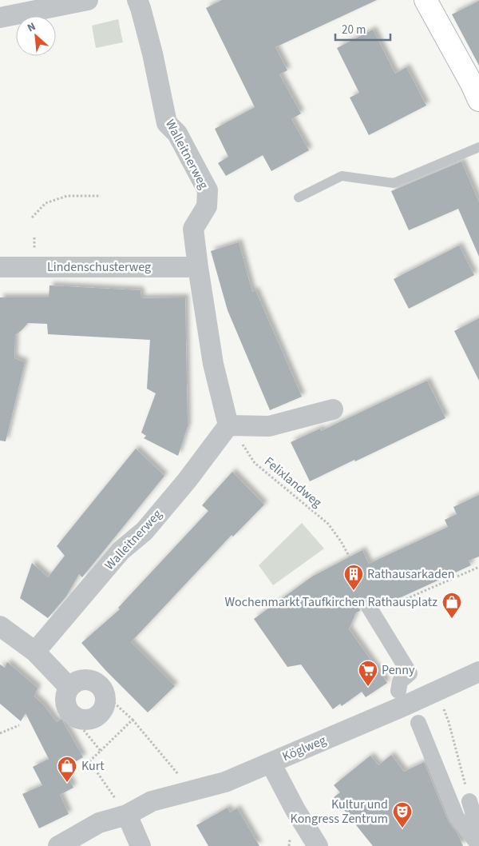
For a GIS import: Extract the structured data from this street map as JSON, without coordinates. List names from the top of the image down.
{
  "streets": {
    "street": ["Walleitnerweg", "Lindenschusterweg", "Köglweg"],
    "path": ["Felixlandweg"]
  },
  "crossings": [
    ["Walleitnerweg", "Lindenschusterweg"],
    ["Walleitnerweg", "Felixlandweg"]
  ],
  "places": {
    "building": ["Rathausarkaden"],
    "shop": ["Wochenmarkt Taufkirchen Rathausplatz", "Kurt"],
    "supermarket": ["Penny"],
    "theatre": ["Kultur und Kongress Zentrum"]
  },
  "scale_bar": "20 m",
  "north": "top left"
}
